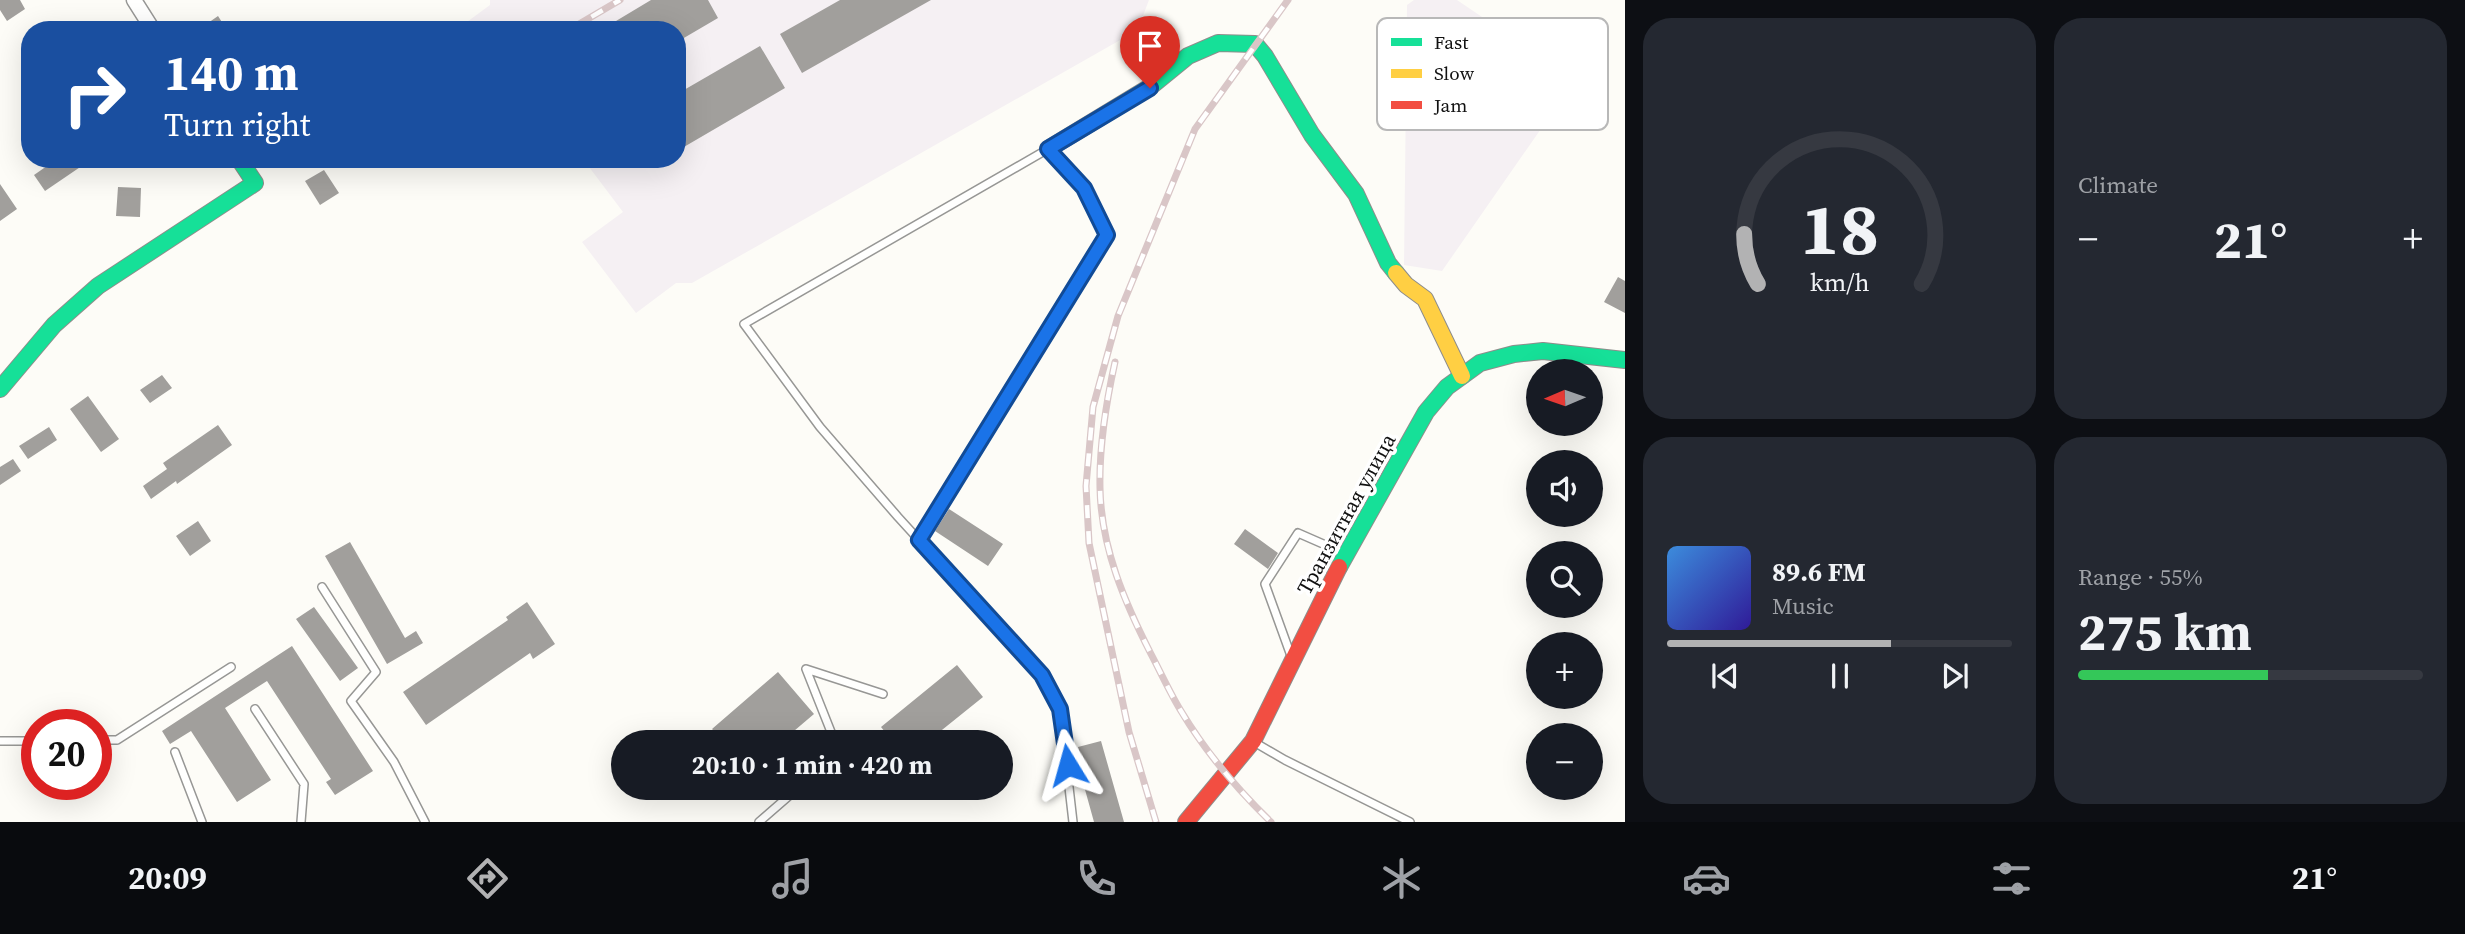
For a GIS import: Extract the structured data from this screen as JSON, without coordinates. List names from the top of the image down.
{
  "streets": {
    "street": ["Транзитная улица"]
  },
  "legend": ["Fast", "Slow", "Jam"],
  "north": "left",
  "page": {
    "tile": [
      "Climate",
      ["Range · 55%", "275 km"]
    ],
    "turn": ["140 m", "Turn right"],
    "heat": ["−", "21°", "+"],
    "map_buttons": ["+", "−"],
    "song": ["89.6 FM", "Music"],
    "limit": "20",
    "trip": "20:10 · 1 min · 420 m",
    "tabs": ["20:09", "21°"],
    "gauge": ["18", "km/h"]
  }
}
